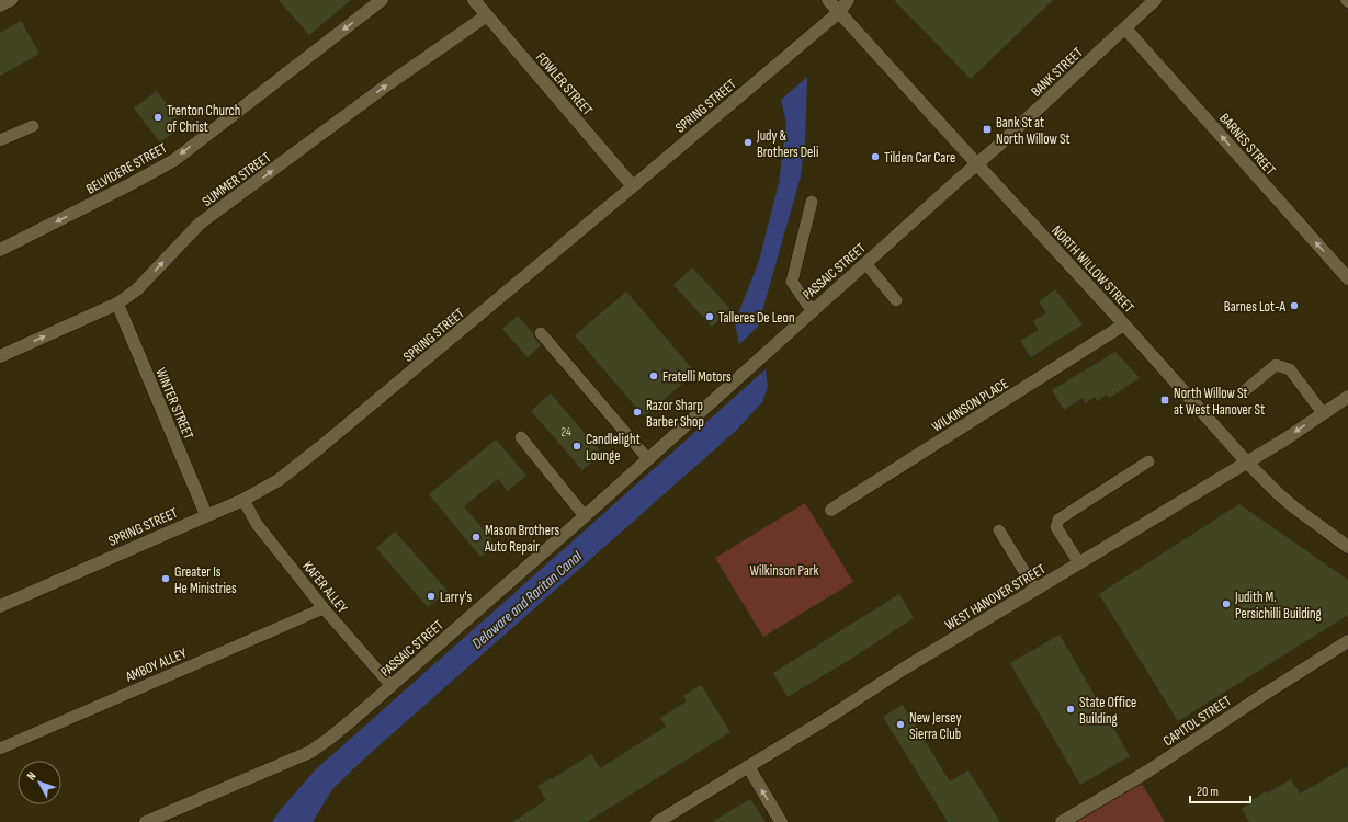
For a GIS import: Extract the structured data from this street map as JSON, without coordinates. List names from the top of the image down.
{
  "streets": {
    "street": [
      "BANK STREET",
      "FOWLER STREET",
      "SPRING STREET",
      "BARNES STREET",
      "BELVIDERE STREET",
      "SUMMER STREET",
      "NORTH WILLOW STREET",
      "PASSAIC STREET",
      "WINTER STREET",
      "WILKINSON PLACE",
      "WEST HANOVER STREET",
      "CAPITOL STREET"
    ],
    "lane": ["KAFER ALLEY", "AMBOY ALLEY"]
  },
  "crossings": [
    ["BANK STREET", "BARNES STREET"],
    ["BANK STREET", "NORTH WILLOW STREET"],
    ["BANK STREET", "PASSAIC STREET"],
    ["FOWLER STREET", "SPRING STREET"],
    ["FOWLER STREET", "SUMMER STREET"],
    ["SPRING STREET", "NORTH WILLOW STREET"],
    ["SPRING STREET", "WINTER STREET"],
    ["SPRING STREET", "KAFER ALLEY"],
    ["SUMMER STREET", "WINTER STREET"],
    ["NORTH WILLOW STREET", "PASSAIC STREET"],
    ["NORTH WILLOW STREET", "WILKINSON PLACE"],
    ["NORTH WILLOW STREET", "WEST HANOVER STREET"],
    ["PASSAIC STREET", "KAFER ALLEY"],
    ["KAFER ALLEY", "AMBOY ALLEY"]
  ],
  "one_way": ["BARNES STREET", "BELVIDERE STREET", "SUMMER STREET"],
  "water": ["Delaware and Raritan Canal"],
  "parks": ["Wilkinson Park"],
  "places": {
    "other": [
      "Trenton Church of Christ",
      "Judy & Brothers Deli",
      "Tilden Car Care",
      "Barnes Lot-A",
      "Talleres De Leon",
      "Fratelli Motors",
      "Razor Sharp Barber Shop",
      "Candlelight Lounge",
      "Mason Brothers Auto Repair",
      "Greater Is He Ministries",
      "Larry's",
      "Judith M. Persichilli Building",
      "State Office Building",
      "New Jersey Sierra Club"
    ],
    "transit": ["Bank St at North Willow St", "North Willow St at West Hanover St"]
  },
  "house_numbers": ["24"],
  "scale_bar": "20 m",
  "north": "top left"
}
